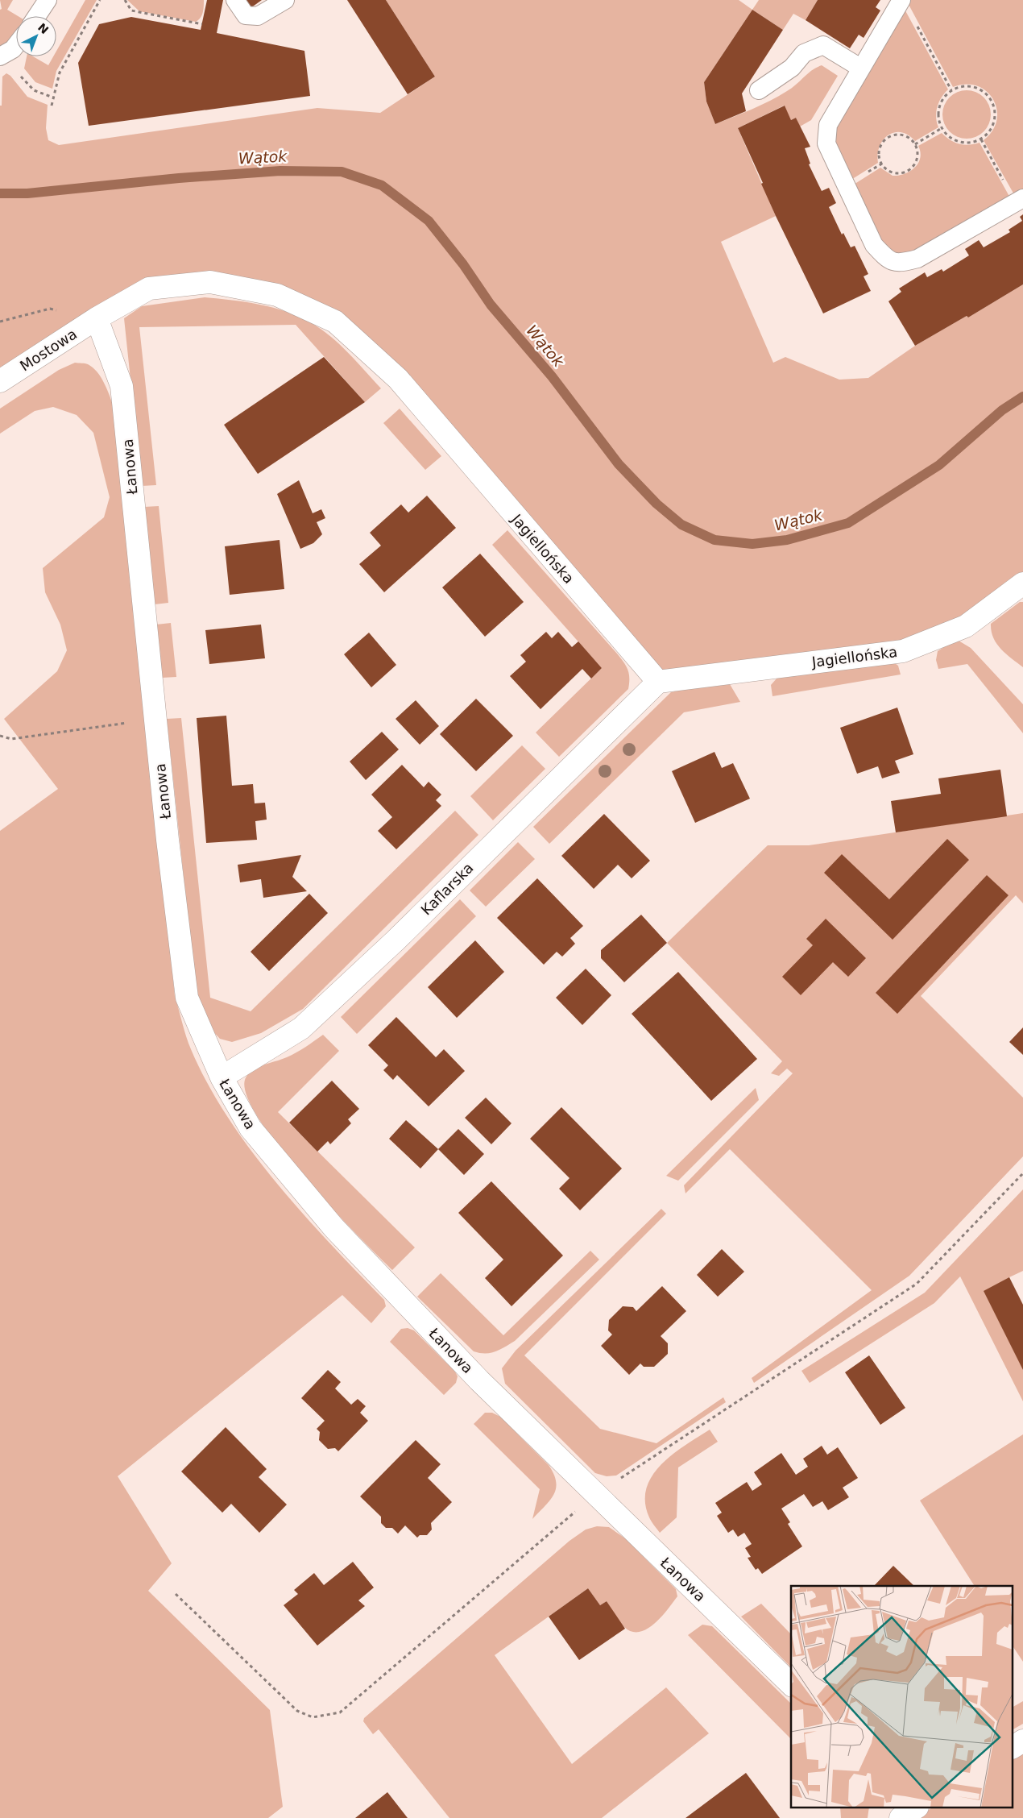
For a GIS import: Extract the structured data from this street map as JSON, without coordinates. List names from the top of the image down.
{
  "streets": {
    "street": [
      "Mostowa",
      "Łanowa",
      "Jagiellońska",
      "Kaflarska"
    ]
  },
  "crossings": [
    ["Mostowa", "Łanowa"],
    ["Mostowa", "Jagiellońska"],
    ["Łanowa", "Jagiellońska"],
    ["Łanowa", "Kaflarska"],
    ["Jagiellońska", "Kaflarska"]
  ],
  "water": ["Wątok"],
  "north": "top right"
}
